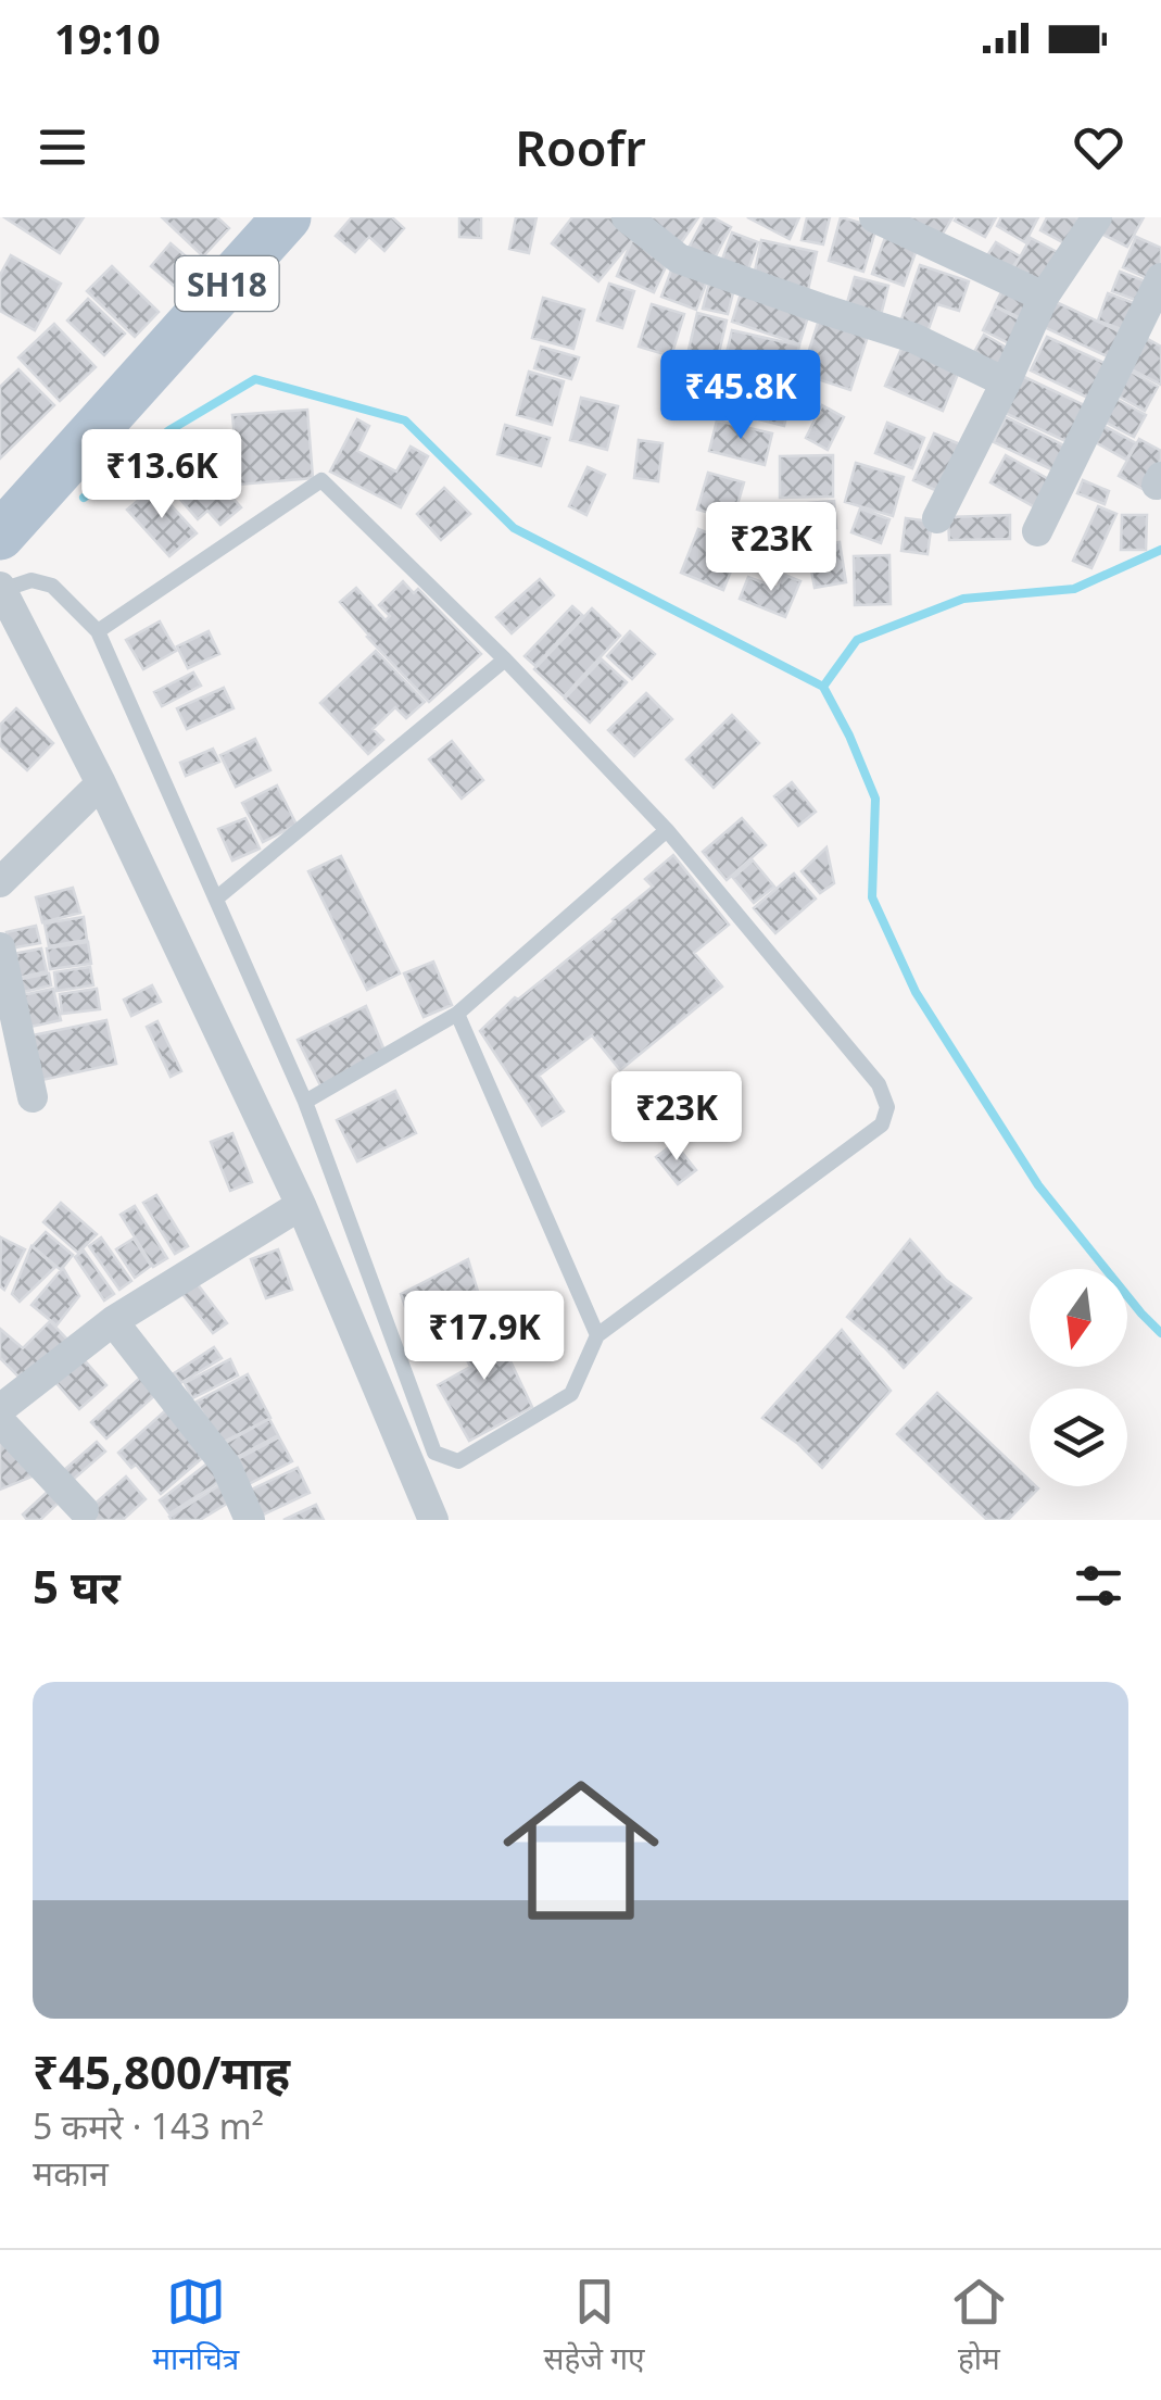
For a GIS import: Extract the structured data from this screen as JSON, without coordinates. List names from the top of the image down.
{
  "streets": {
    "main road": ["SH18"]
  },
  "north": "bottom",
  "page": {
    "status": "19:10",
    "header": "Roofr",
    "price": [
      "₹45.8K",
      "₹13.6K",
      "₹23K",
      "₹23K",
      "₹17.9K"
    ],
    "heading": "5 घर",
    "list": [
      {
        "name": "₹45,800/माह",
        "note": "5 कमरे · 143 m² · मकान"
      }
    ],
    "tabs": ["मानचित्र", "सहेजे गए", "होम"]
  }
}
